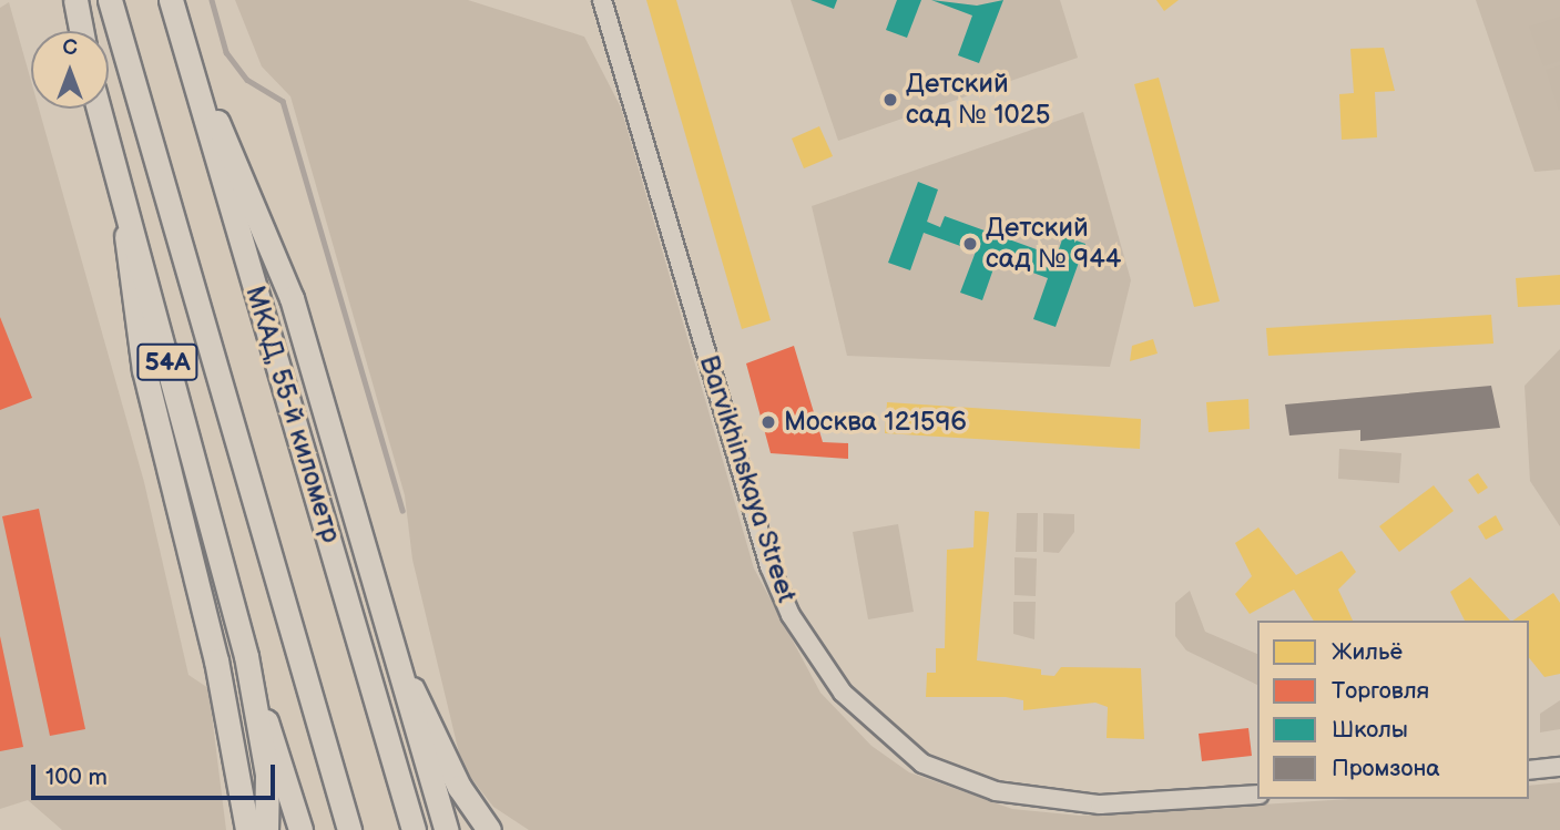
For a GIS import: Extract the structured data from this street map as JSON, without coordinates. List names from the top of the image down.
{
  "streets": {
    "main road": ["54А", "МКАД, 55-й километр"],
    "street": ["Barvikhinskaya Street"]
  },
  "places": ["Детский сад № 1025", "Детский сад № 944", "Москва 121596"],
  "legend": [
    "Жильё",
    "Торговля",
    "Школы",
    "Промзона"
  ],
  "scale_bar": "100 m",
  "north": "top"
}
